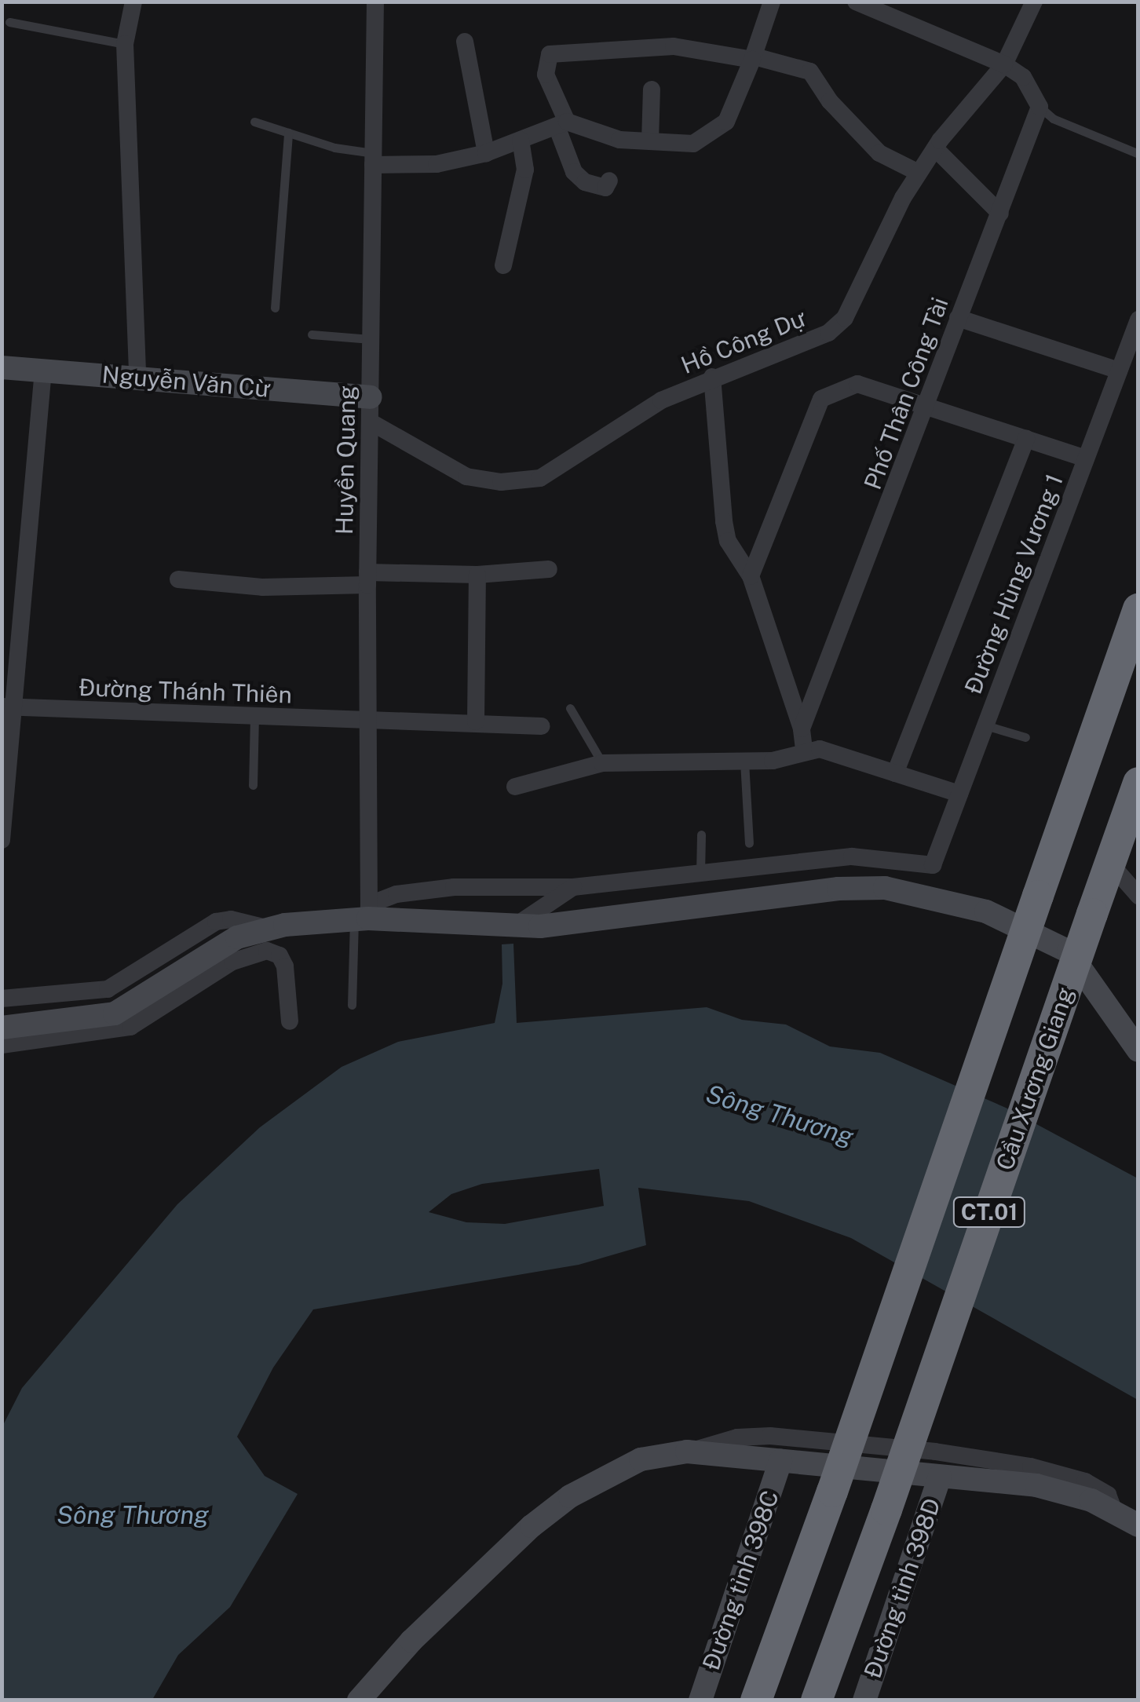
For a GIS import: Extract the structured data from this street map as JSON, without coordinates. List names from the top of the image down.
{
  "streets": {
    "highway": ["Cầu Xương Giang", "CT.01"],
    "street": [
      "Hồ Công Dự",
      "Nguyễn Văn Cừ",
      "Phố Thân Công Tài",
      "Huyền Quang",
      "Đường Hùng Vương 1",
      "Đường Thánh Thiên",
      "Đường tỉnh 398C",
      "Đường tỉnh 398D"
    ]
  },
  "crossings": [
    ["Hồ Công Dự", "Huyền Quang"],
    ["Nguyễn Văn Cừ", "Huyền Quang"],
    ["Huyền Quang", "Đường Thánh Thiên"]
  ],
  "water": ["Sông Thương"]
}
